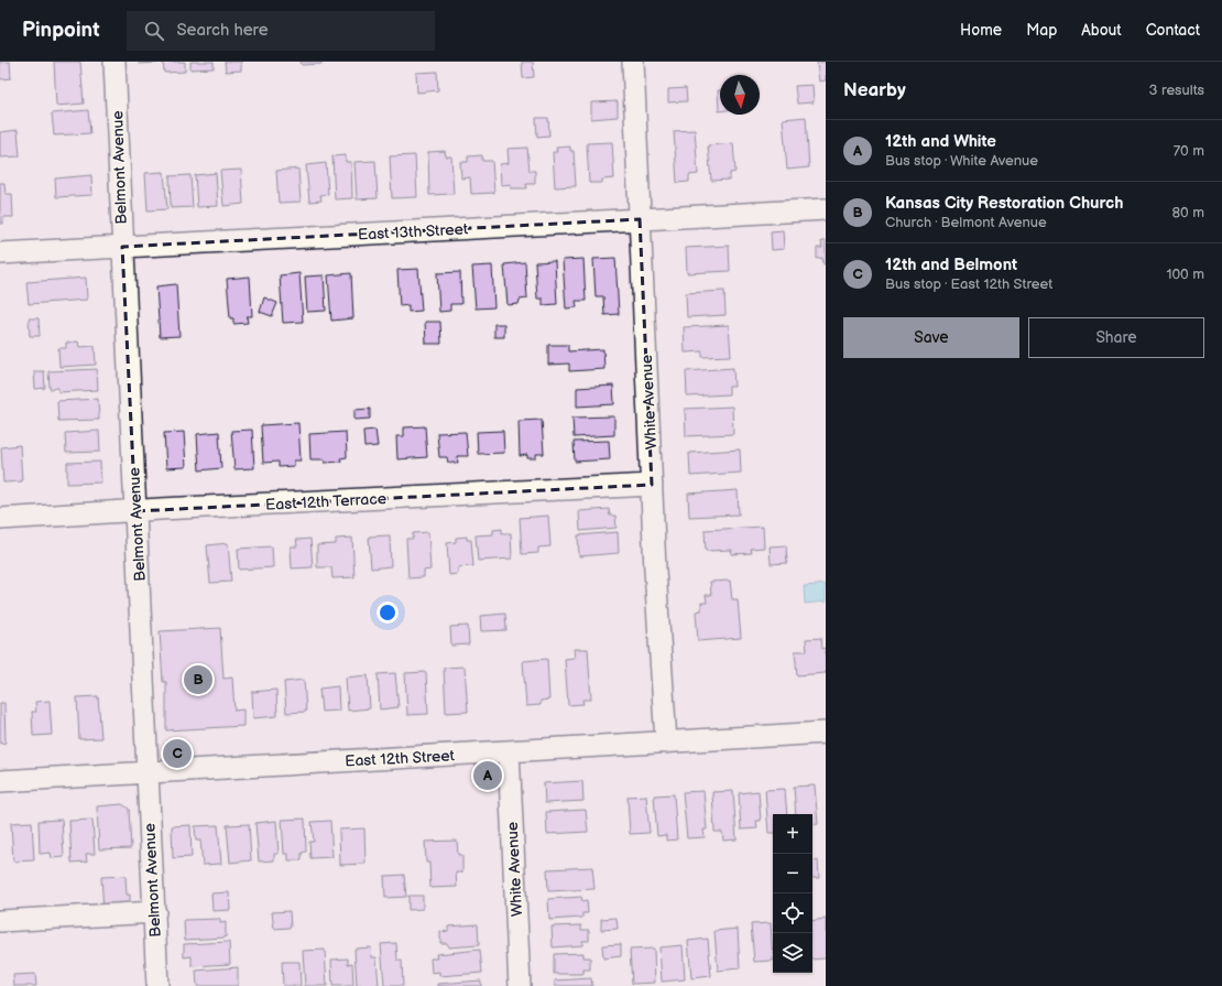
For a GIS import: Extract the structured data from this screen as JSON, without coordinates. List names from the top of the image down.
{
  "streets": {
    "street": [
      "Belmont Avenue",
      "East 13th Street",
      "White Avenue",
      "East 12th Terrace",
      "East 12th Street"
    ]
  },
  "crossings": [
    ["Belmont Avenue", "East 13th Street"],
    ["Belmont Avenue", "East 12th Terrace"],
    ["Belmont Avenue", "East 12th Street"],
    ["East 13th Street", "White Avenue"],
    ["White Avenue", "East 12th Terrace"],
    ["White Avenue", "East 12th Street"]
  ],
  "north": "bottom",
  "page": {
    "header": "Pinpoint",
    "search": "Search here",
    "nav": [
      "Home",
      "Map",
      "About",
      "Contact"
    ],
    "heading": ["Nearby", "3 results"],
    "list": [
      {
        "mark": "A",
        "name": "12th and White",
        "note": "Bus stop · White Avenue",
        "value": "70 m"
      },
      {
        "mark": "B",
        "name": "Kansas City Restoration Church",
        "note": "Church · Belmont Avenue",
        "value": "80 m"
      },
      {
        "mark": "C",
        "name": "12th and Belmont",
        "note": "Bus stop · East 12th Street",
        "value": "100 m"
      }
    ],
    "buttons": ["Save", "Share"],
    "pins": ["B", "C", "A"],
    "map_buttons": ["+", "−"]
  }
}
